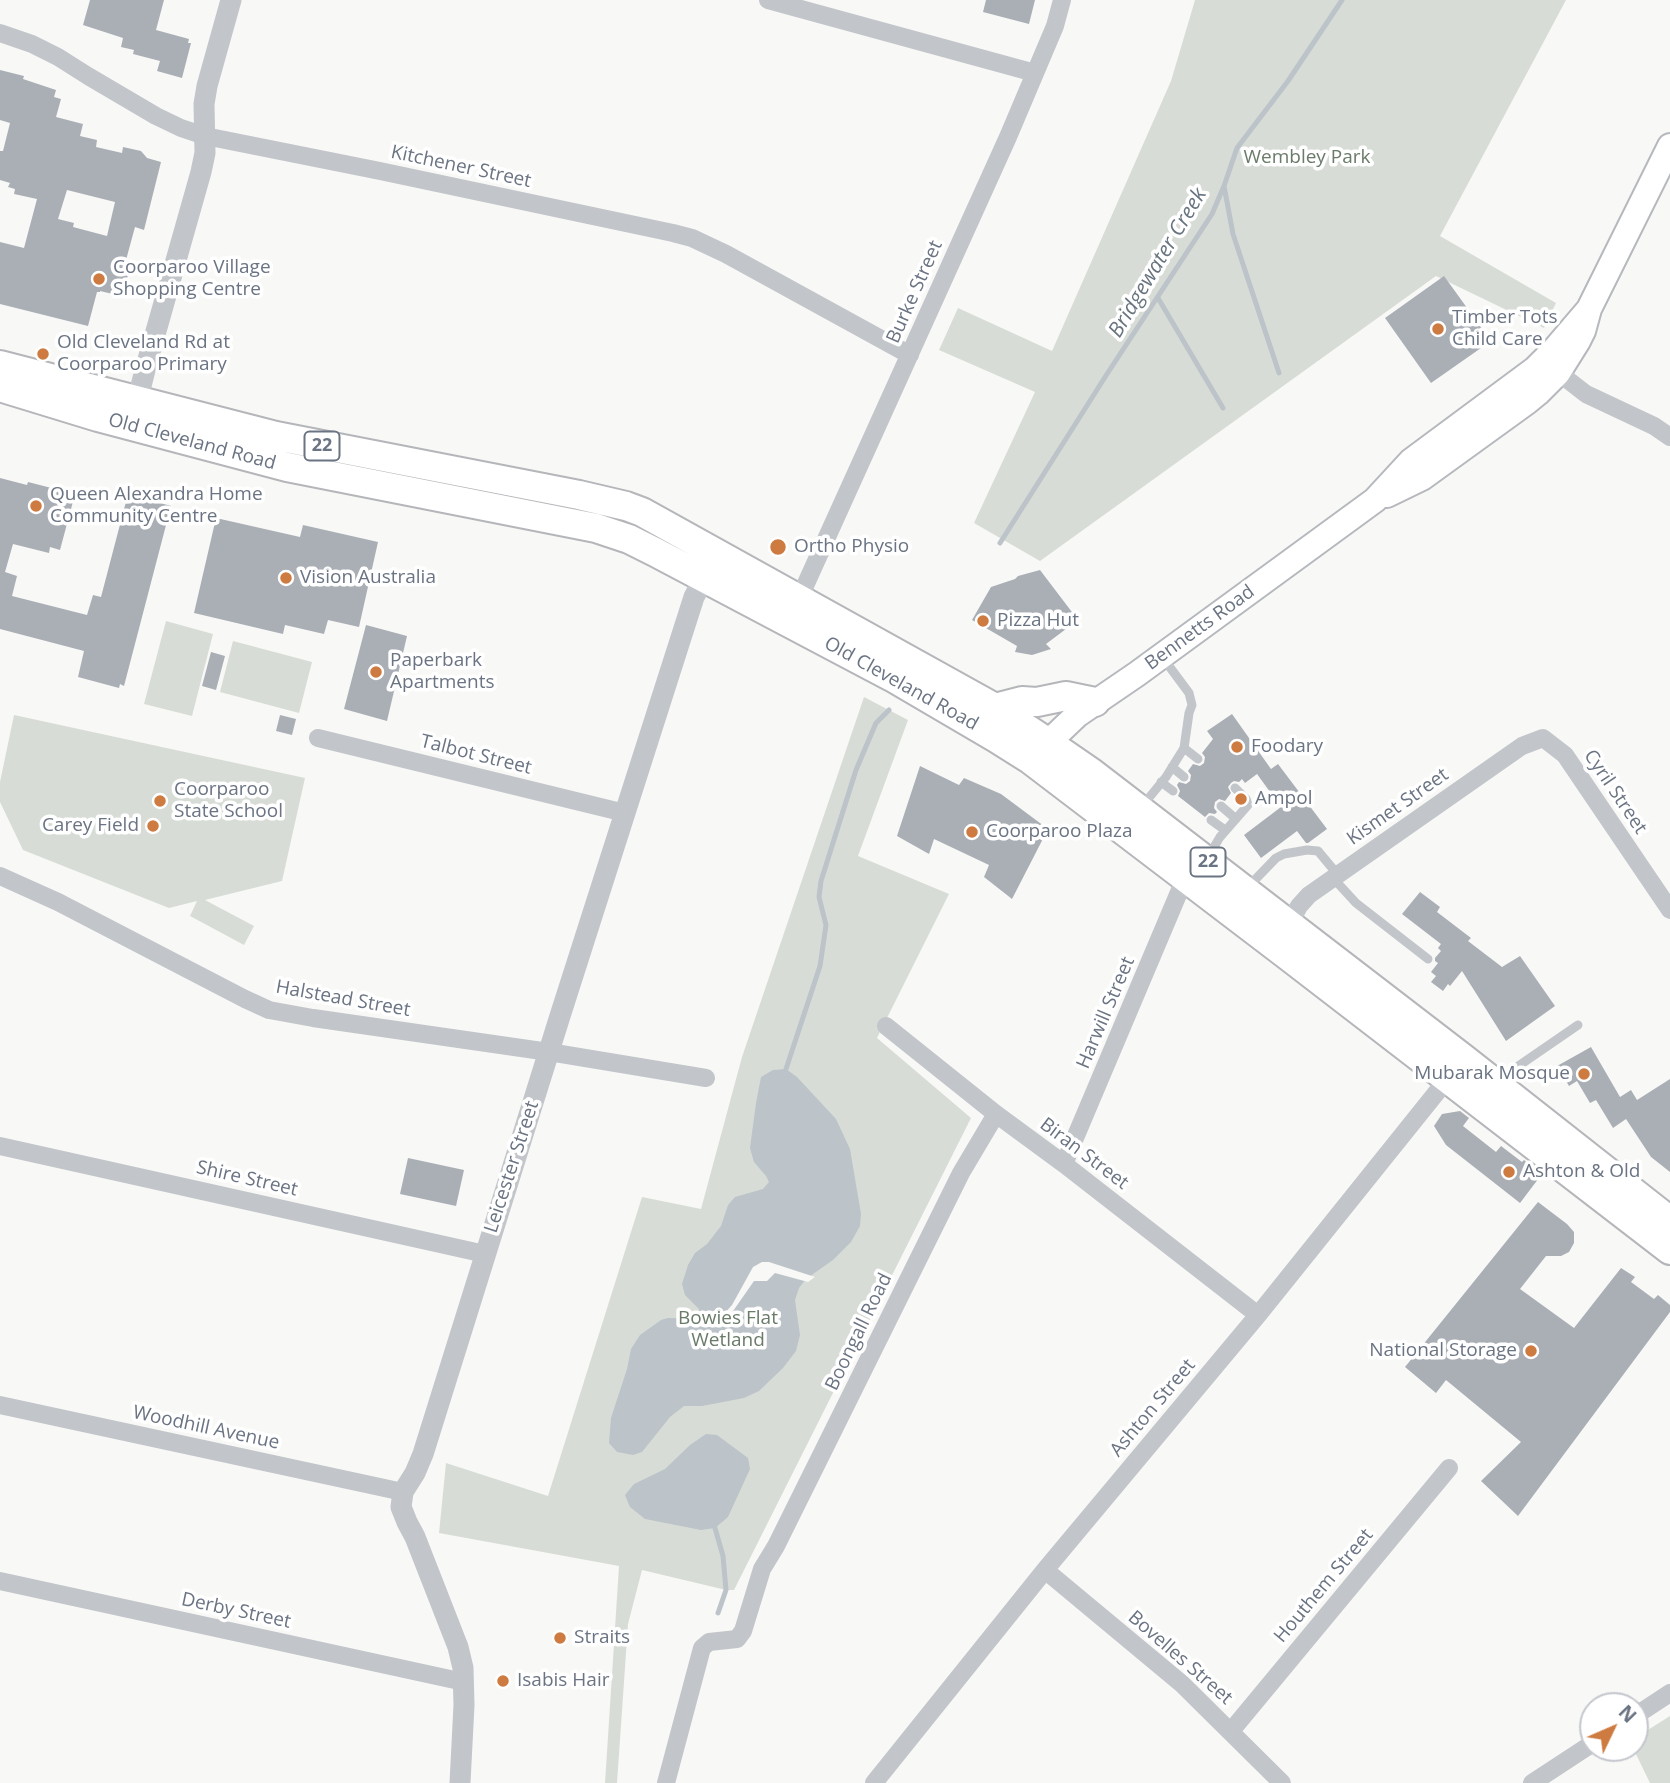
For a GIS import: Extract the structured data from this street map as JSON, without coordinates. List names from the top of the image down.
{
  "streets": {
    "highway": ["Old Cleveland Road", "22"],
    "main road": ["Bennetts Road"],
    "street": [
      "Kitchener Street",
      "Burke Street",
      "Talbot Street",
      "Cyril Street",
      "Kismet Street",
      "Halstead Street",
      "Harwill Street",
      "Biran Street",
      "Leicester Street",
      "Shire Street",
      "Boongall Road",
      "Ashton Street",
      "Woodhill Avenue",
      "Houthem Street",
      "Derby Street",
      "Bovelles Street"
    ]
  },
  "crossings": [
    ["Kitchener Street", "Burke Street"],
    ["Burke Street", "Old Cleveland Road"],
    ["Old Cleveland Road", "Bennetts Road"],
    ["Old Cleveland Road", "Kismet Street"],
    ["Old Cleveland Road", "Harwill Street"],
    ["Old Cleveland Road", "Leicester Street"],
    ["Old Cleveland Road", "Ashton Street"],
    ["Talbot Street", "Leicester Street"],
    ["Cyril Street", "Kismet Street"],
    ["Halstead Street", "Leicester Street"],
    ["Harwill Street", "Biran Street"],
    ["Biran Street", "Boongall Road"],
    ["Biran Street", "Ashton Street"],
    ["Leicester Street", "Shire Street"],
    ["Leicester Street", "Woodhill Avenue"],
    ["Ashton Street", "Bovelles Street"],
    ["Houthem Street", "Bovelles Street"]
  ],
  "water": ["Bridgewater Creek"],
  "parks": ["Wembley Park", "Bowies Flat Wetland"],
  "places": [
    "Coorparoo Village Shopping Centre",
    "Timber Tots Child Care",
    "Old Cleveland Rd at Coorparoo Primary",
    "Queen Alexandra Home Community Centre",
    "Ortho Physio",
    "Vision Australia",
    "Pizza Hut",
    "Paperbark Apartments",
    "Foodary",
    "Ampol",
    "Coorparoo State School",
    "Carey Field",
    "Coorparoo Plaza",
    "Mubarak Mosque",
    "Ashton & Old",
    "National Storage",
    "Straits",
    "Isabis Hair"
  ],
  "north": "top right"
}
